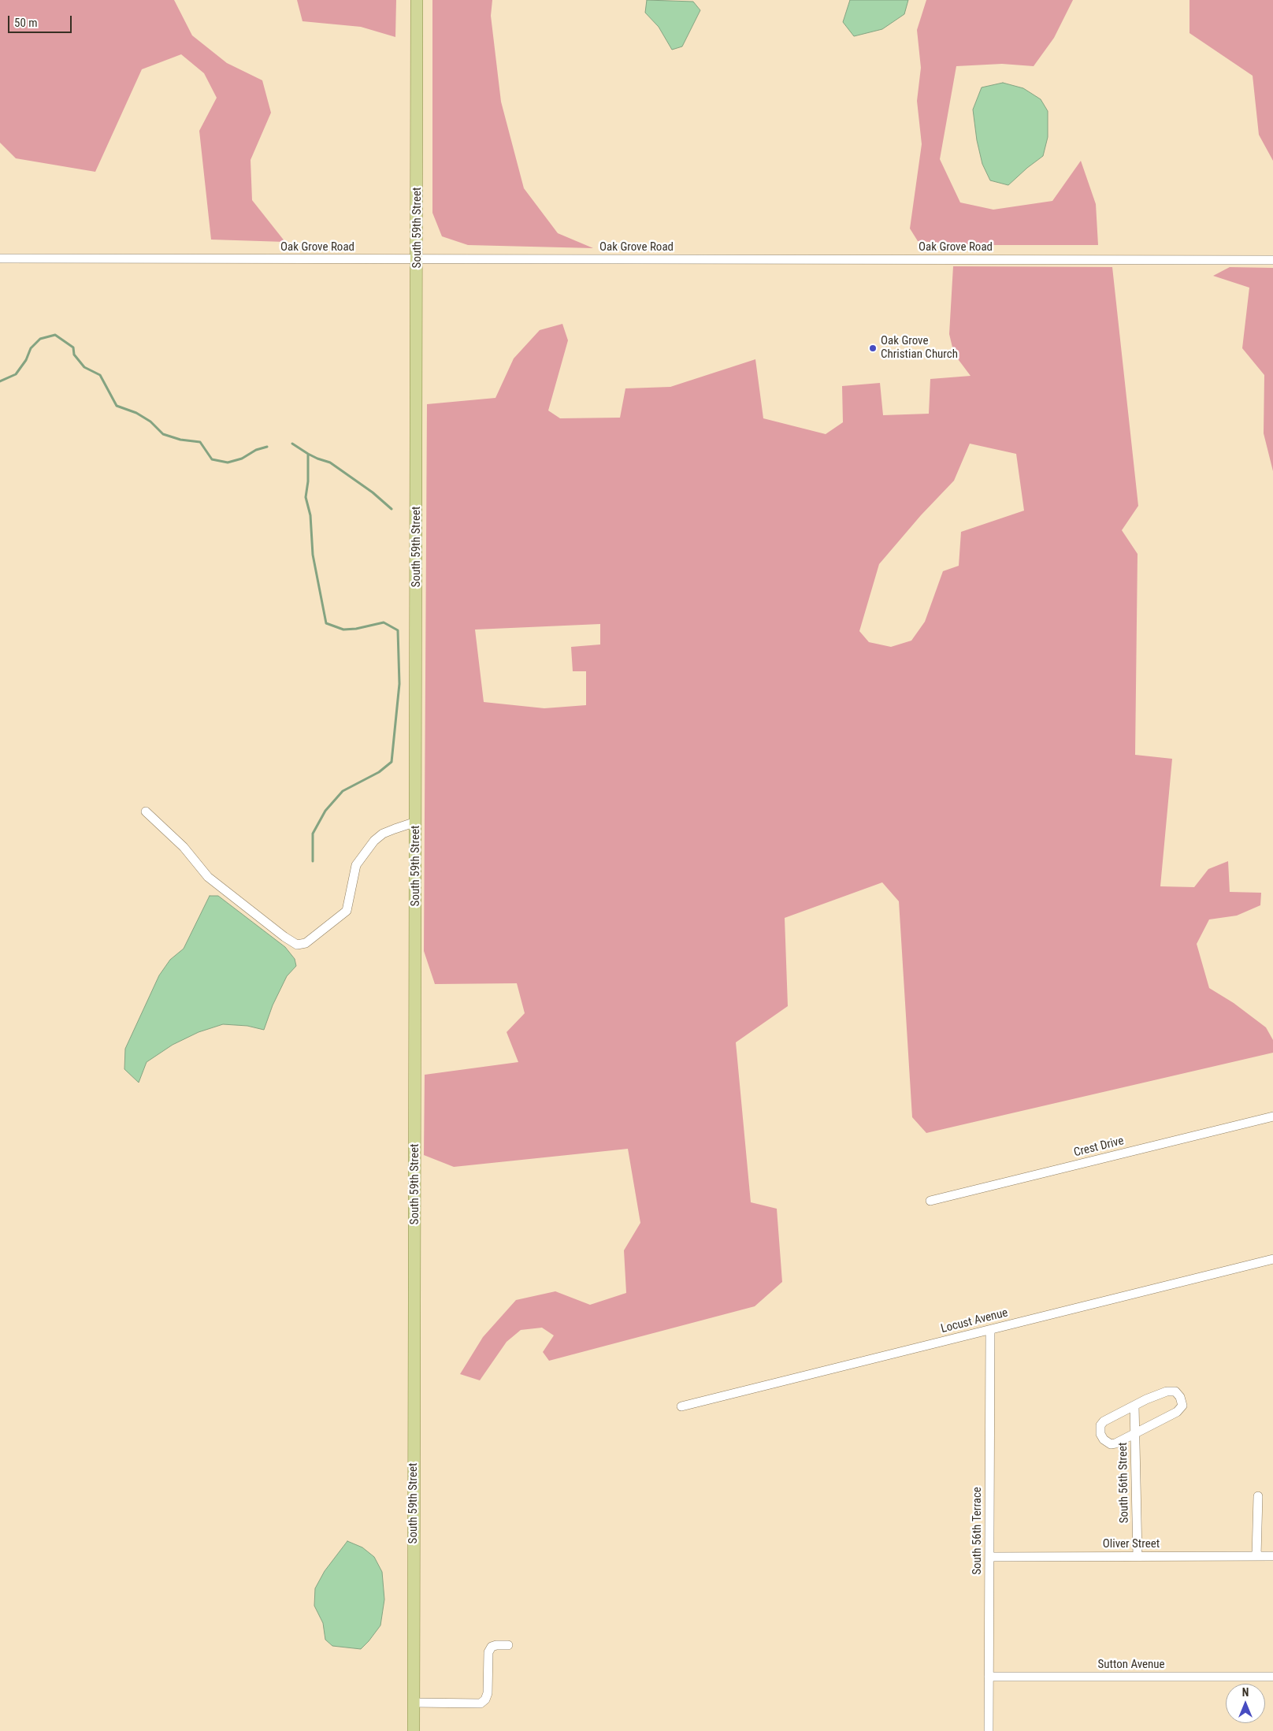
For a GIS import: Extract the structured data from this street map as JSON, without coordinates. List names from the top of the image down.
{
  "streets": {
    "main road": ["South 59th Street"],
    "street": [
      "Oak Grove Road",
      "Crest Drive",
      "Locust Avenue",
      "South 56th Street",
      "South 56th Terrace",
      "Oliver Street",
      "Sutton Avenue"
    ]
  },
  "crossings": [
    ["South 59th Street", "Oak Grove Road"],
    ["Locust Avenue", "South 56th Terrace"],
    ["South 56th Street", "Oliver Street"],
    ["South 56th Terrace", "Oliver Street"],
    ["South 56th Terrace", "Sutton Avenue"]
  ],
  "places": ["Oak Grove Christian Church"],
  "scale_bar": "50 m",
  "north": "top"
}
